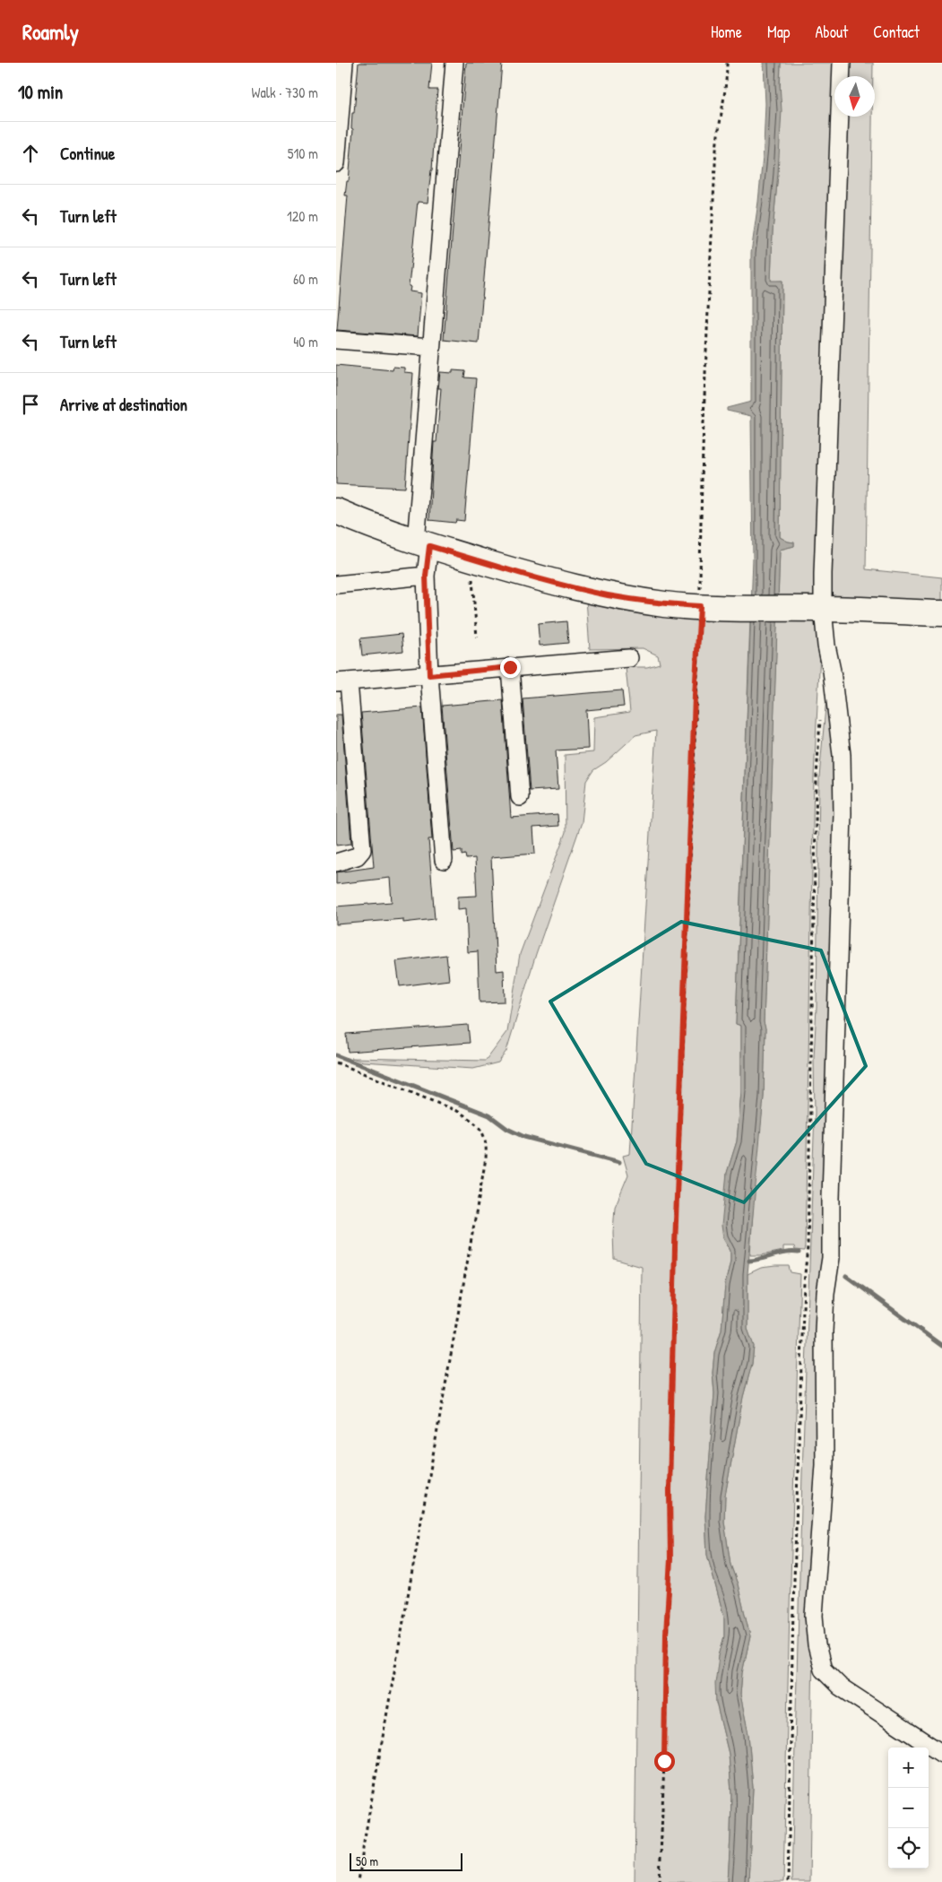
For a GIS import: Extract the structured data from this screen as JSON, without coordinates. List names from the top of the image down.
{
  "scale_bar": "50 m",
  "north": "bottom",
  "page": {
    "header": "Roamly",
    "nav": [
      "Home",
      "Map",
      "About",
      "Contact"
    ],
    "heading": ["10 min", "Walk · 730 m"],
    "list": [
      ["Continue", "510 m"],
      ["Turn left", "120 m"],
      ["Turn left", "60 m"],
      ["Turn left", "40 m"],
      "Arrive at destination"
    ],
    "map_buttons": ["+", "−"],
    "scale": "50 m"
  }
}
